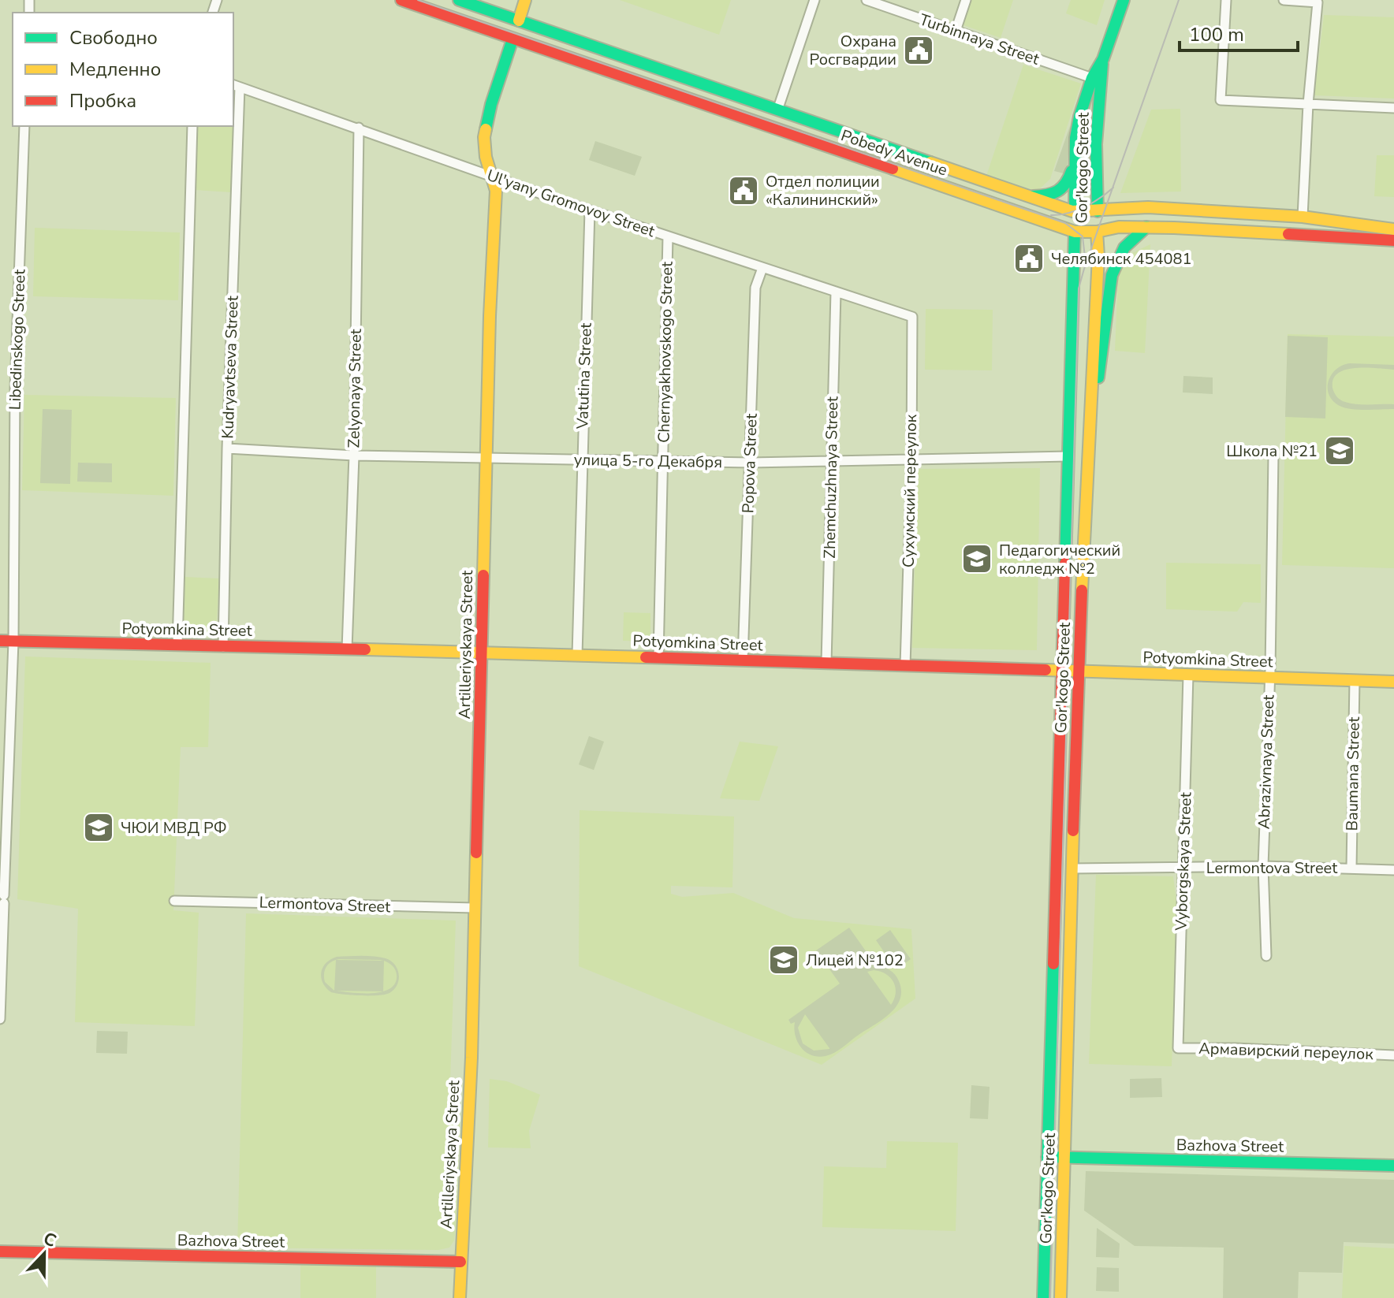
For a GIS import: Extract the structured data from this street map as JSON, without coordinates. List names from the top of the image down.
{
  "streets": {
    "main road": [
      "Pobedy Avenue",
      "Gor'kogo Street",
      "Potyomkina Street",
      "Artilleriyskaya Street",
      "Bazhova Street"
    ],
    "street": [
      "Turbinnaya Street",
      "Ul'yany Gromovoy Street",
      "Libedinskogo Street",
      "Chernyakhovskogo Street",
      "Kudryavtseva Street",
      "Vatutina Street",
      "Zelyonaya Street",
      "улица 5-го Декабря",
      "Popova Street",
      "Zhemchuzhnaya Street",
      "Сухумский переулок",
      "Abrazivnaya Street",
      "Baumana Street",
      "Vyborgskaya Street",
      "Lermontova Street",
      "Армавирский переулок"
    ]
  },
  "crossings": [
    ["Turbinnaya Street", "Gor'kogo Street"],
    ["Pobedy Avenue", "Gor'kogo Street"],
    ["Pobedy Avenue", "Artilleriyskaya Street"],
    ["Gor'kogo Street", "улица 5-го Декабря"],
    ["Gor'kogo Street", "Potyomkina Street"],
    ["Gor'kogo Street", "Lermontova Street"],
    ["Gor'kogo Street", "Bazhova Street"],
    ["Ul'yany Gromovoy Street", "Chernyakhovskogo Street"],
    ["Ul'yany Gromovoy Street", "Kudryavtseva Street"],
    ["Ul'yany Gromovoy Street", "Vatutina Street"],
    ["Ul'yany Gromovoy Street", "Zelyonaya Street"],
    ["Ul'yany Gromovoy Street", "Popova Street"],
    ["Ul'yany Gromovoy Street", "Zhemchuzhnaya Street"],
    ["Ul'yany Gromovoy Street", "Сухумский переулок"],
    ["Ul'yany Gromovoy Street", "Artilleriyskaya Street"],
    ["Libedinskogo Street", "Potyomkina Street"],
    ["Chernyakhovskogo Street", "улица 5-го Декабря"],
    ["Chernyakhovskogo Street", "Potyomkina Street"],
    ["Kudryavtseva Street", "улица 5-го Декабря"],
    ["Kudryavtseva Street", "Potyomkina Street"],
    ["Vatutina Street", "улица 5-го Декабря"],
    ["Vatutina Street", "Potyomkina Street"],
    ["Zelyonaya Street", "улица 5-го Декабря"],
    ["Zelyonaya Street", "Potyomkina Street"],
    ["улица 5-го Декабря", "Popova Street"],
    ["улица 5-го Декабря", "Zhemchuzhnaya Street"],
    ["улица 5-го Декабря", "Сухумский переулок"],
    ["улица 5-го Декабря", "Artilleriyskaya Street"],
    ["Popova Street", "Potyomkina Street"],
    ["Zhemchuzhnaya Street", "Potyomkina Street"],
    ["Сухумский переулок", "Potyomkina Street"],
    ["Potyomkina Street", "Artilleriyskaya Street"],
    ["Potyomkina Street", "Abrazivnaya Street"],
    ["Potyomkina Street", "Baumana Street"],
    ["Potyomkina Street", "Vyborgskaya Street"],
    ["Artilleriyskaya Street", "Lermontova Street"],
    ["Artilleriyskaya Street", "Bazhova Street"],
    ["Abrazivnaya Street", "Lermontova Street"],
    ["Baumana Street", "Lermontova Street"],
    ["Vyborgskaya Street", "Lermontova Street"],
    ["Vyborgskaya Street", "Армавирский переулок"]
  ],
  "places": {
    "public building": ["Охрана Росгвардии", "Отдел полиции «Калининский»", "Челябинск 454081"],
    "school or university": [
      "Школа №21",
      "Педагогический колледж №2",
      "ЧЮИ МВД РФ",
      "Лицей №102"
    ]
  },
  "legend": ["Свободно", "Медленно", "Пробка"],
  "scale_bar": "100 m",
  "north": "top"
}
